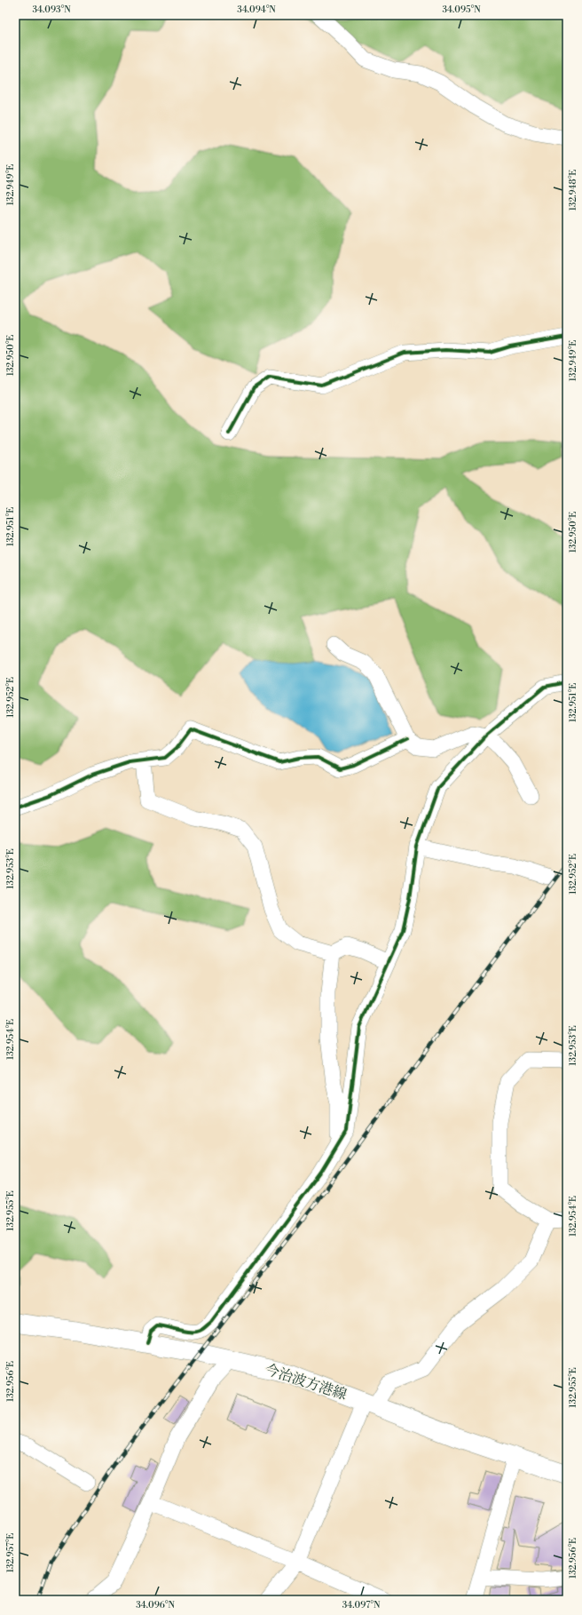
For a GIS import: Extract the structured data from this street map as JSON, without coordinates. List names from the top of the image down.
{
  "streets": {
    "main road": ["今治波方港線"]
  },
  "coordinates": [
    "34.093°N",
    "34.094°N",
    "34.095°N",
    "132.949°E",
    "132.948°E",
    "132.950°E",
    "132.951°E",
    "132.952°E",
    "132.953°E",
    "132.954°E",
    "132.955°E",
    "132.956°E",
    "132.957°E",
    "34.096°N",
    "34.097°N"
  ]
}
